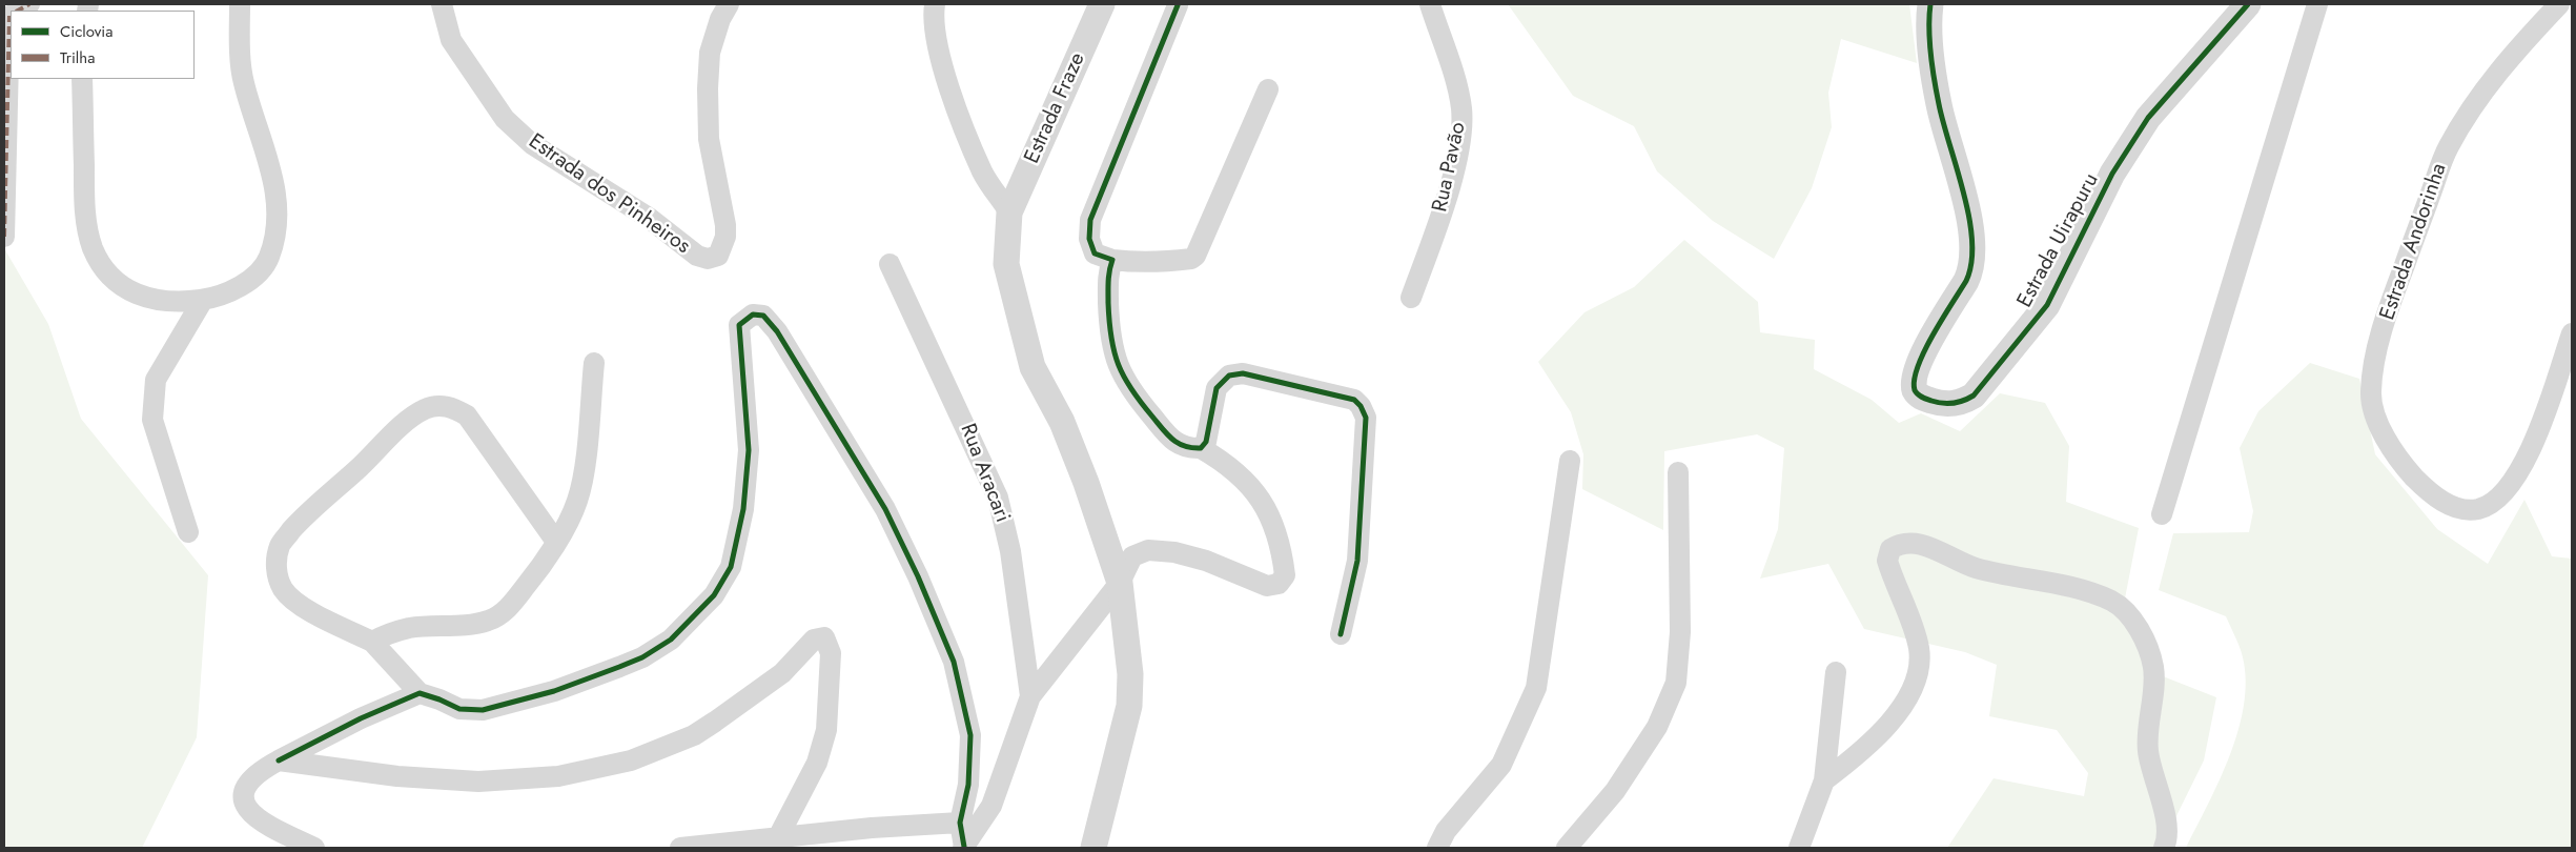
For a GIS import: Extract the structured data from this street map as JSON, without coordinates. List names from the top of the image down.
{
  "streets": {
    "street": [
      "Estrada Fraze",
      "Rua Pavão",
      "Estrada dos Pinheiros",
      "Estrada Uirapuru",
      "Estrada Andorinha",
      "Rua Aracari"
    ]
  },
  "legend": ["Ciclovia", "Trilha"]
}
